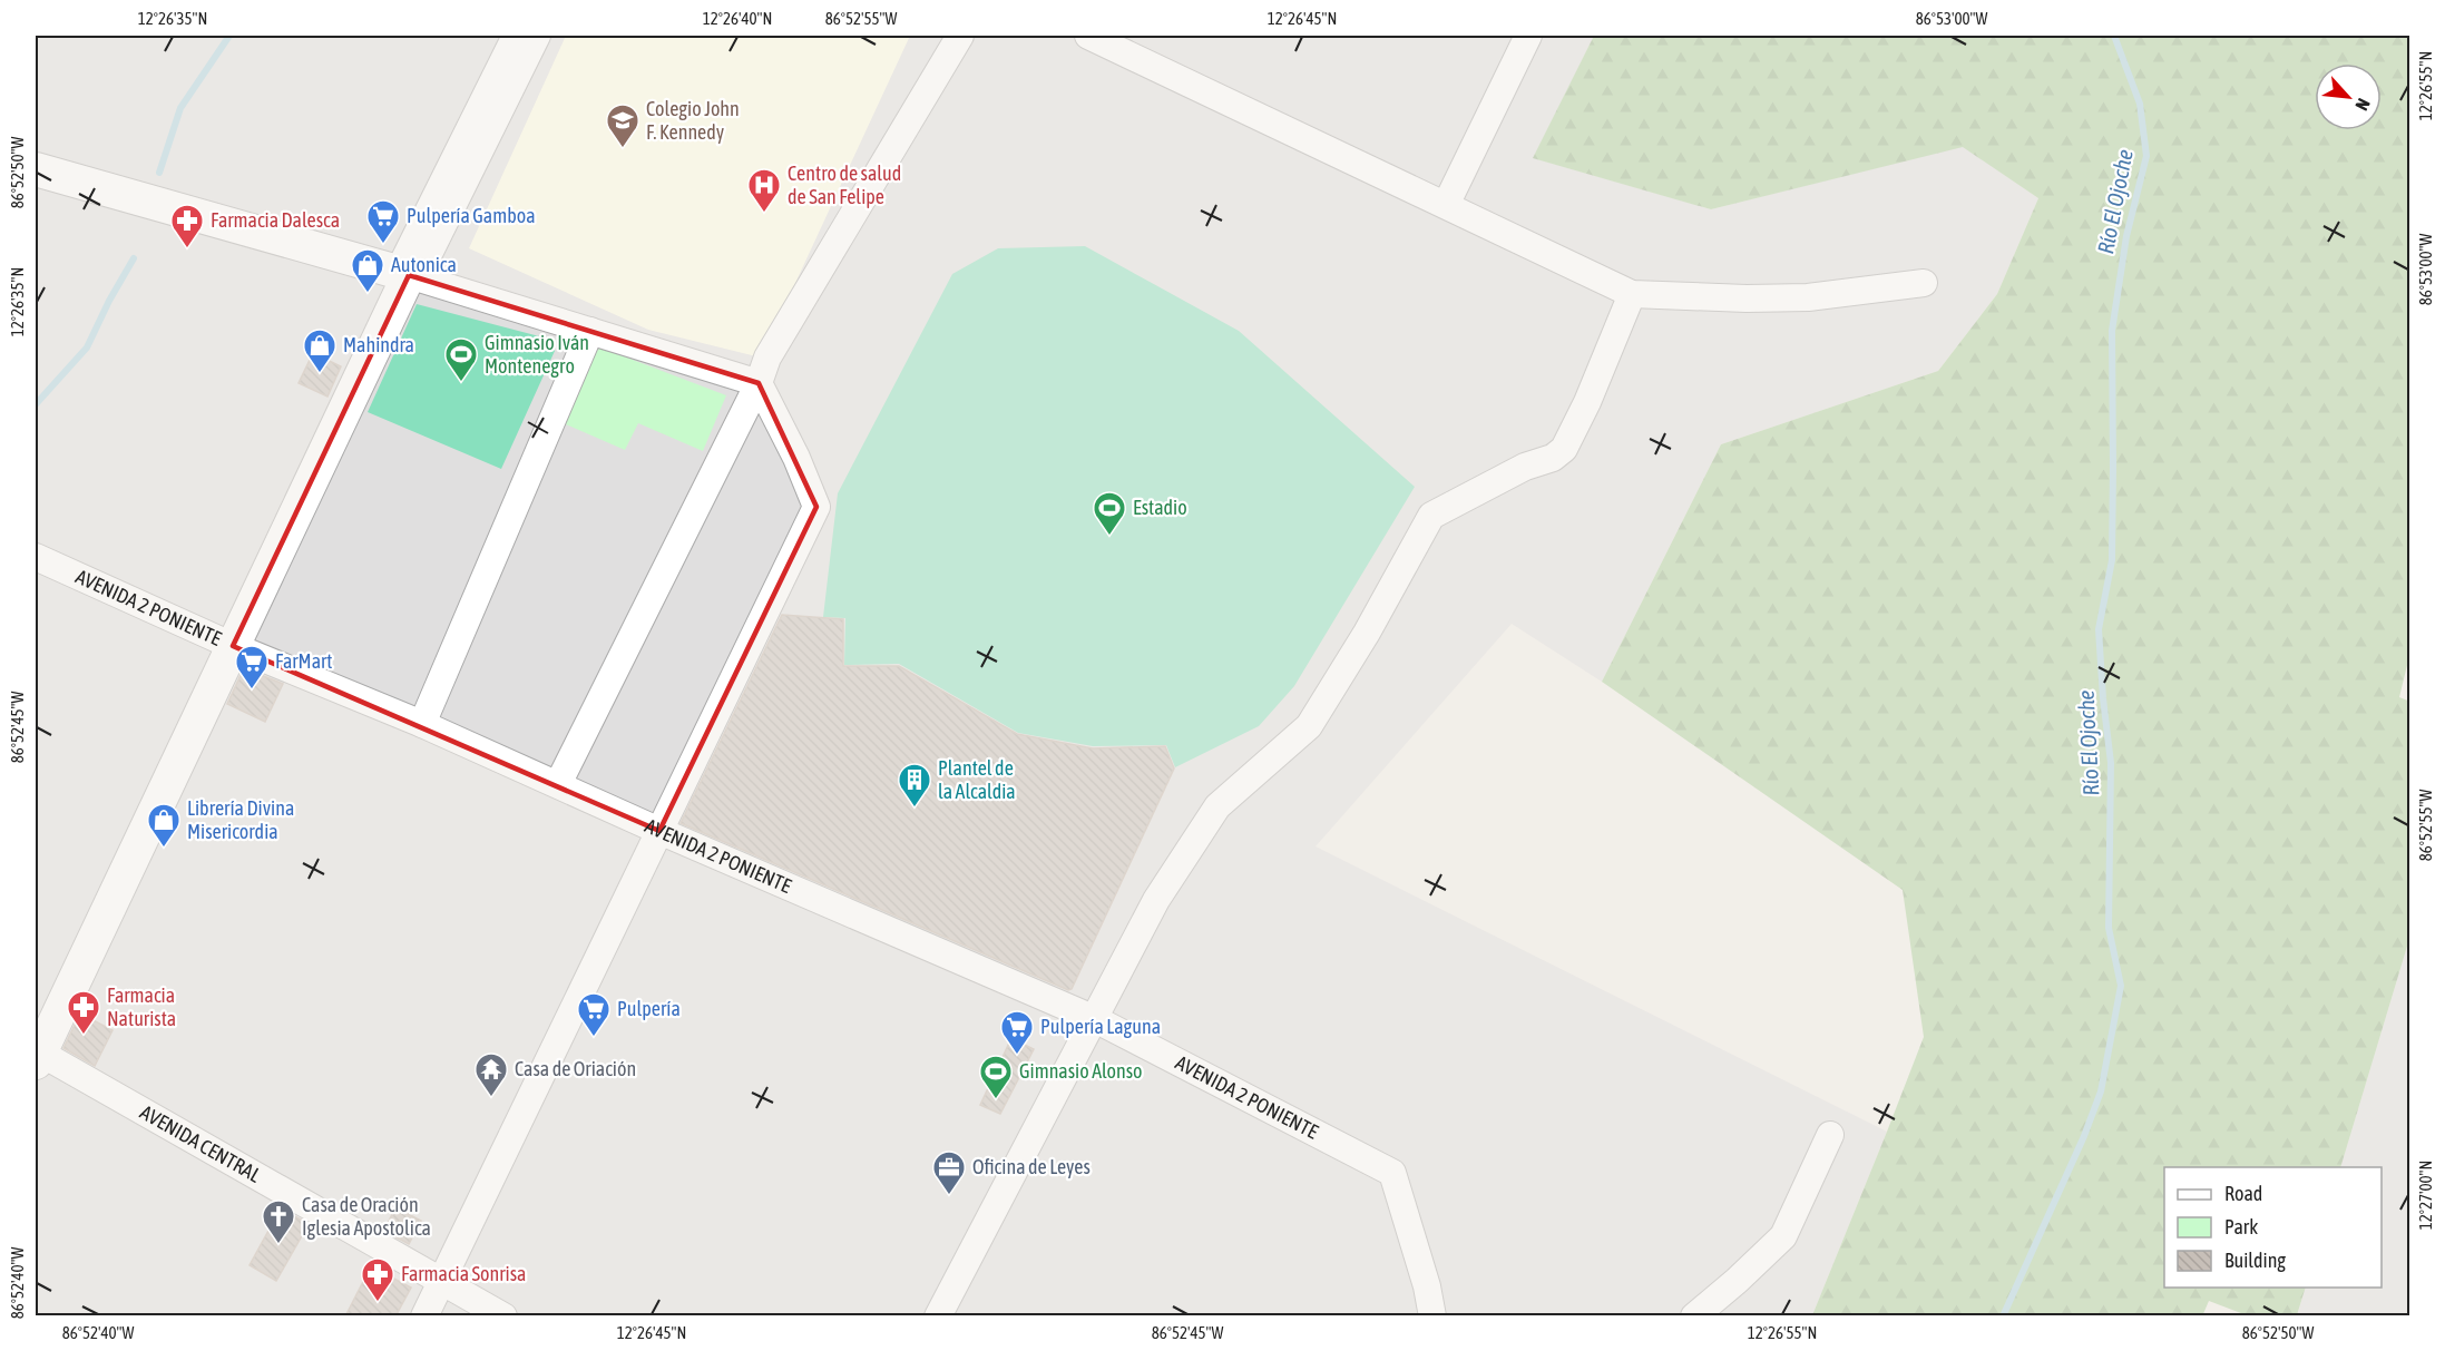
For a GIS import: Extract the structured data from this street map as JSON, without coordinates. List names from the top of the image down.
{
  "streets": {
    "street": ["AVENIDA 2 PONIENTE", "AVENIDA CENTRAL"]
  },
  "water": ["Río El Ojoche"],
  "places": {
    "school or university": ["Colegio John F. Kennedy"],
    "hospital": ["Centro de salud de San Felipe"],
    "supermarket": [
      "Pulpería Gamboa",
      "FarMart",
      "Pulpería",
      "Pulpería Laguna"
    ],
    "pharmacy": ["Farmacia Dalesca", "Farmacia Naturista", "Farmacia Sonrisa"],
    "shop": ["Autonica", "Mahindra", "Librería Divina Misericordia"],
    "sports": ["Gimnasio Iván Montenegro", "Estadio", "Gimnasio Alonso"],
    "building": ["Plantel de la Alcaldia"],
    "temple": ["Casa de Oriación"],
    "office": ["Oficina de Leyes"],
    "church": ["Casa de Oración Iglesia Apostolica"]
  },
  "legend": ["Road", "Park", "Building"],
  "north": "bottom right",
  "coordinates": [
    "12°26'35\"N",
    "12°26'40\"N",
    "86°52'55\"W",
    "12°26'45\"N",
    "86°53'00\"W",
    "12°26'55\"N",
    "86°52'50\"W",
    "86°52'45\"W",
    "12°27'00\"N",
    "86°52'40\"W"
  ]
}
